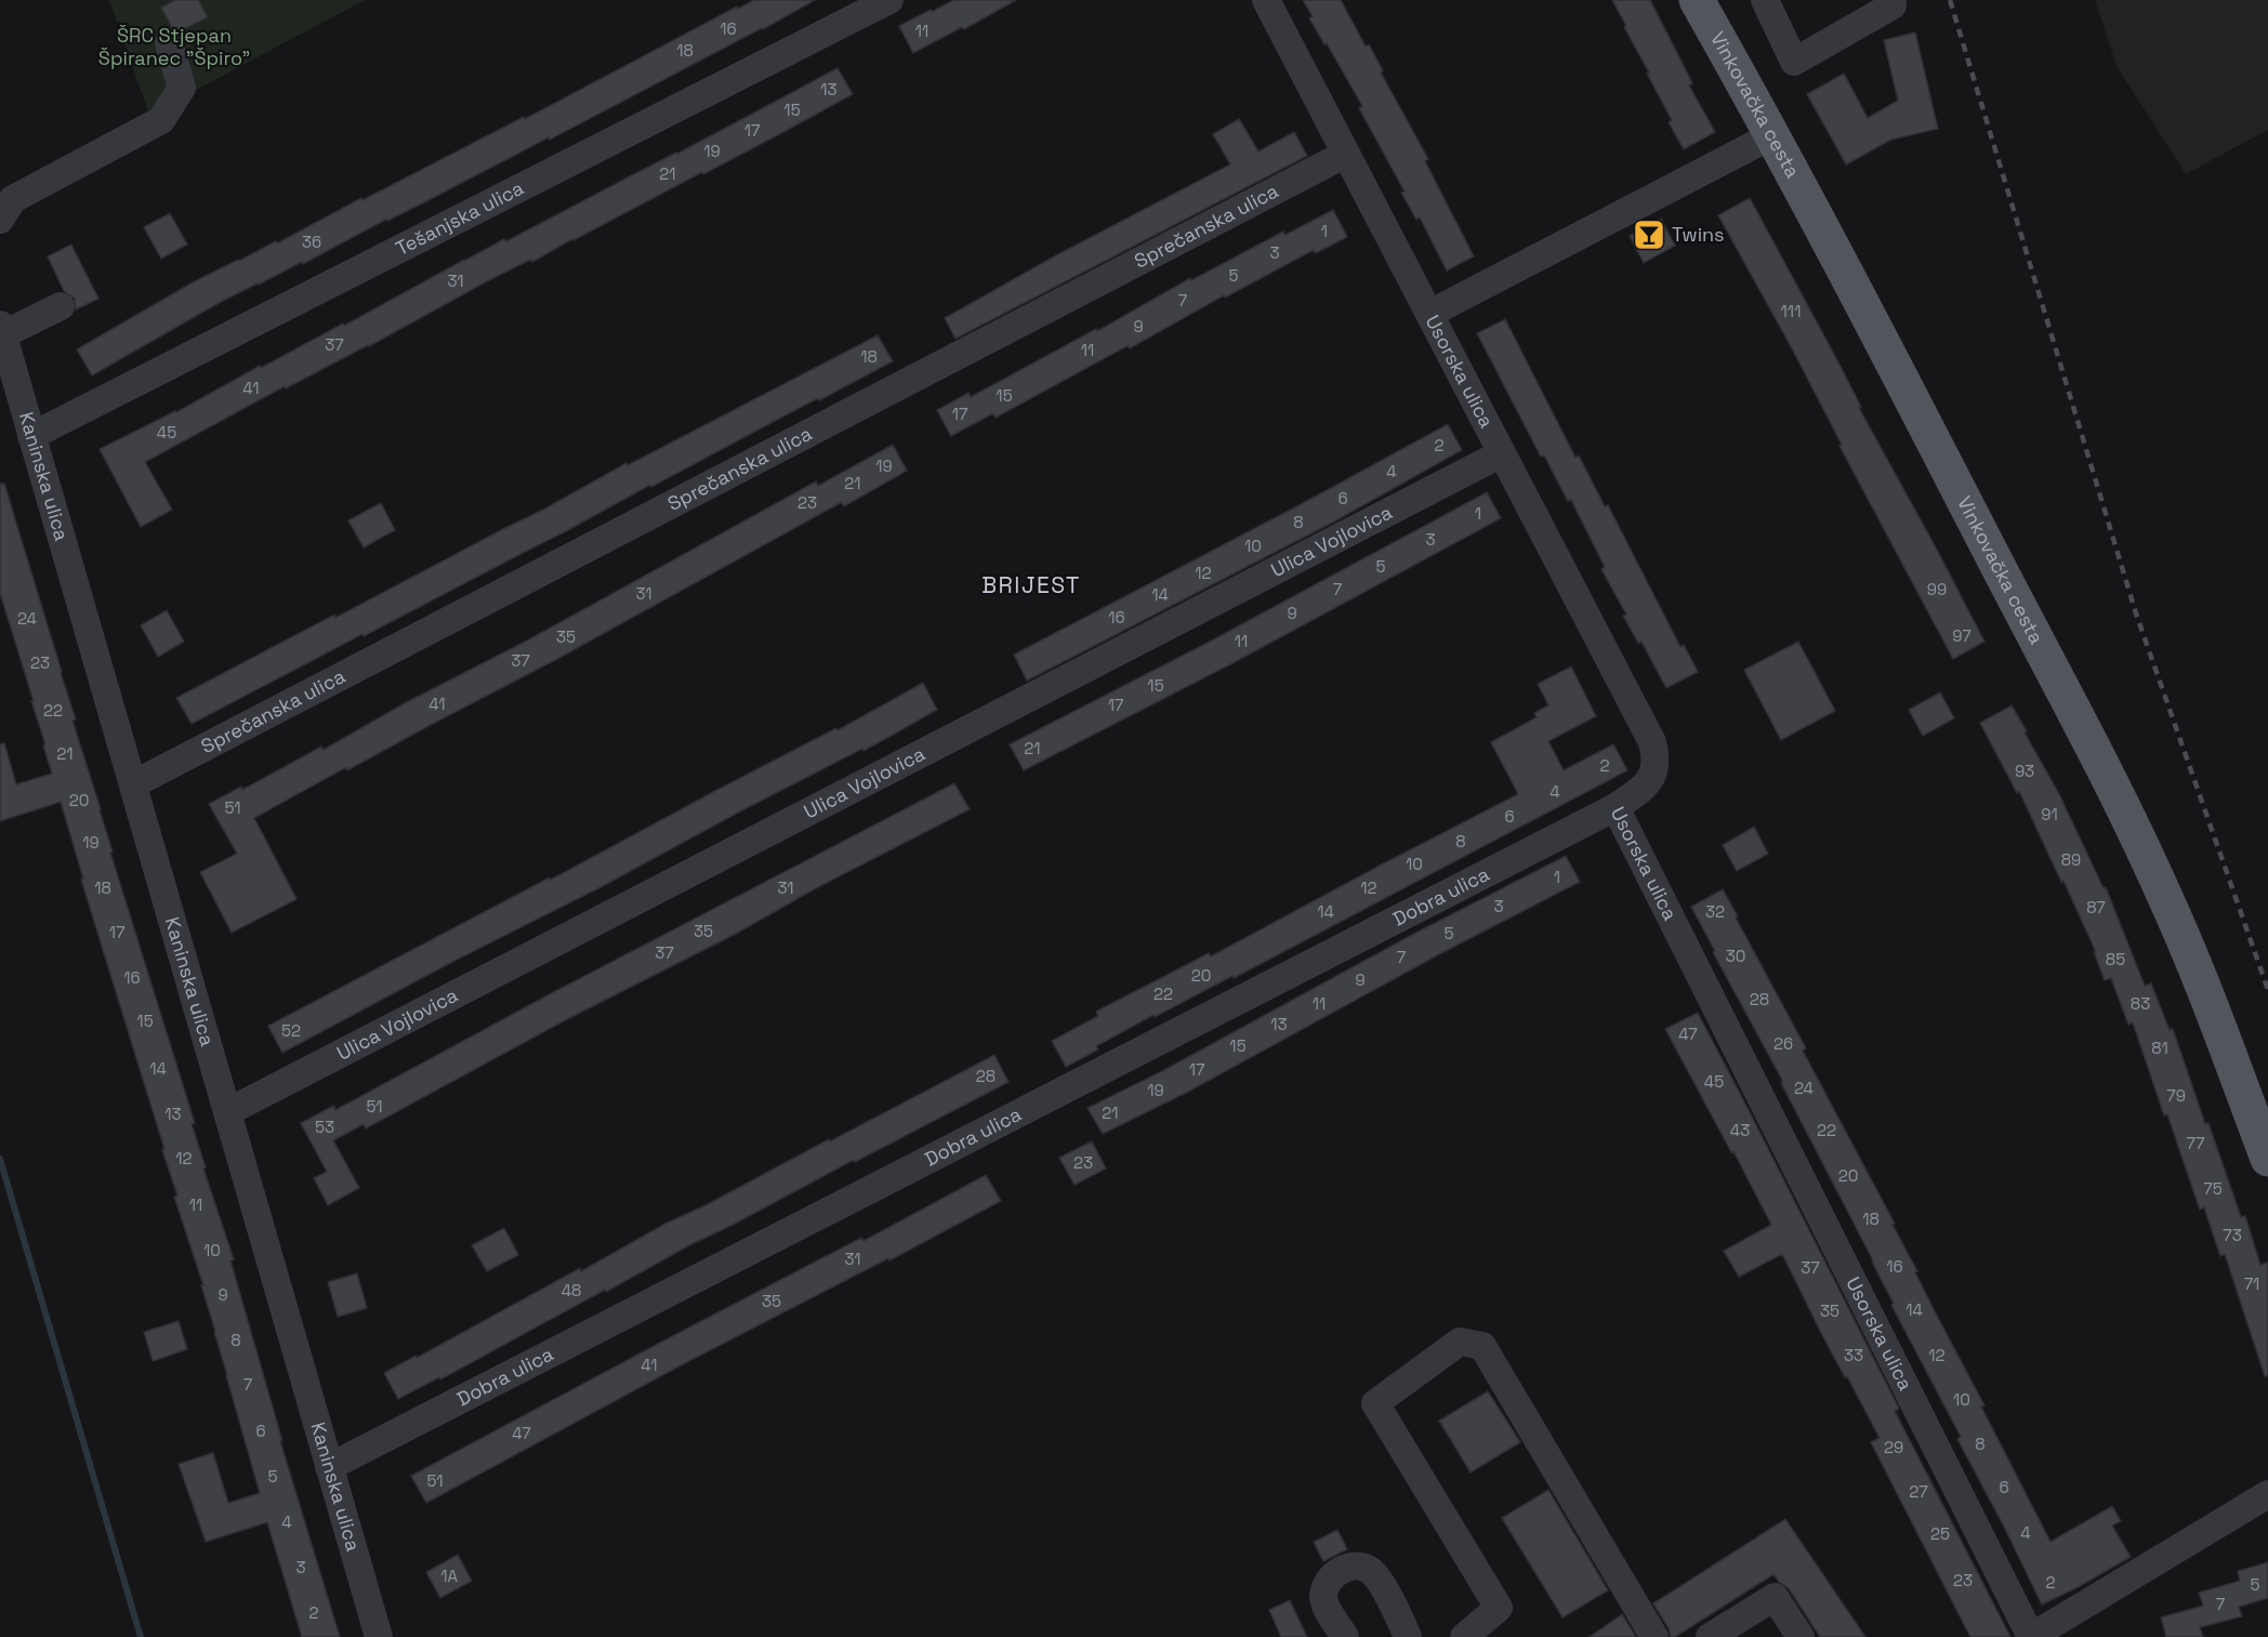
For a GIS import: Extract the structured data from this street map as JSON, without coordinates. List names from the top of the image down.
{
  "streets": {
    "main road": ["Vinkovačka cesta"],
    "street": [
      "Tešanjska ulica",
      "Sprečanska ulica",
      "Usorska ulica",
      "Kaninska ulica",
      "Ulica Vojlovica",
      "Dobra ulica"
    ]
  },
  "crossings": [
    ["Tešanjska ulica", "Kaninska ulica"],
    ["Sprečanska ulica", "Usorska ulica"],
    ["Sprečanska ulica", "Kaninska ulica"],
    ["Usorska ulica", "Ulica Vojlovica"],
    ["Usorska ulica", "Dobra ulica"],
    ["Kaninska ulica", "Ulica Vojlovica"],
    ["Kaninska ulica", "Dobra ulica"]
  ],
  "districts": ["BRIJEST"],
  "parks": ["ŠRC Stjepan Špiranec \"Špiro\""],
  "places": {
    "bar": ["Twins"]
  },
  "house_numbers": [
    "16",
    "11",
    "18",
    "13",
    "15",
    "17",
    "19",
    "21",
    "1",
    "36",
    "3",
    "5",
    "31",
    "7",
    "111",
    "9",
    "37",
    "11",
    "18",
    "41",
    "15",
    "17",
    "45",
    "2",
    "19",
    "4",
    "21",
    "6",
    "23",
    "1",
    "8",
    "3",
    "10",
    "5",
    "12",
    "7",
    "99",
    "31",
    "14",
    "9",
    "16",
    "24",
    "97",
    "35",
    "11",
    "37",
    "23",
    "15",
    "41",
    "17",
    "22",
    "21",
    "21",
    "2",
    "93",
    "4",
    "20",
    "51",
    "91",
    "6",
    "8",
    "19",
    "89",
    "10",
    "1",
    "18",
    "31",
    "12",
    "3",
    "87",
    "14",
    "32",
    "35",
    "17",
    "5",
    "37",
    "30",
    "7",
    "85",
    "20",
    "16",
    "9",
    "22",
    "28",
    "11",
    "83",
    "15",
    "13",
    "52",
    "47",
    "26",
    "15",
    "81",
    "14",
    "17",
    "28",
    "45",
    "24",
    "19",
    "79",
    "51",
    "21",
    "13",
    "53",
    "43",
    "22",
    "77",
    "12",
    "23",
    "20",
    "75",
    "11",
    "18",
    "73",
    "10",
    "31",
    "16",
    "37",
    "71",
    "48",
    "9",
    "35",
    "14",
    "35",
    "8",
    "33",
    "12",
    "41",
    "7",
    "10",
    "6",
    "47",
    "8",
    "29",
    "5",
    "51",
    "6",
    "27",
    "4",
    "4",
    "25",
    "3",
    "1A",
    "23",
    "2",
    "5",
    "7",
    "2"
  ]
}
